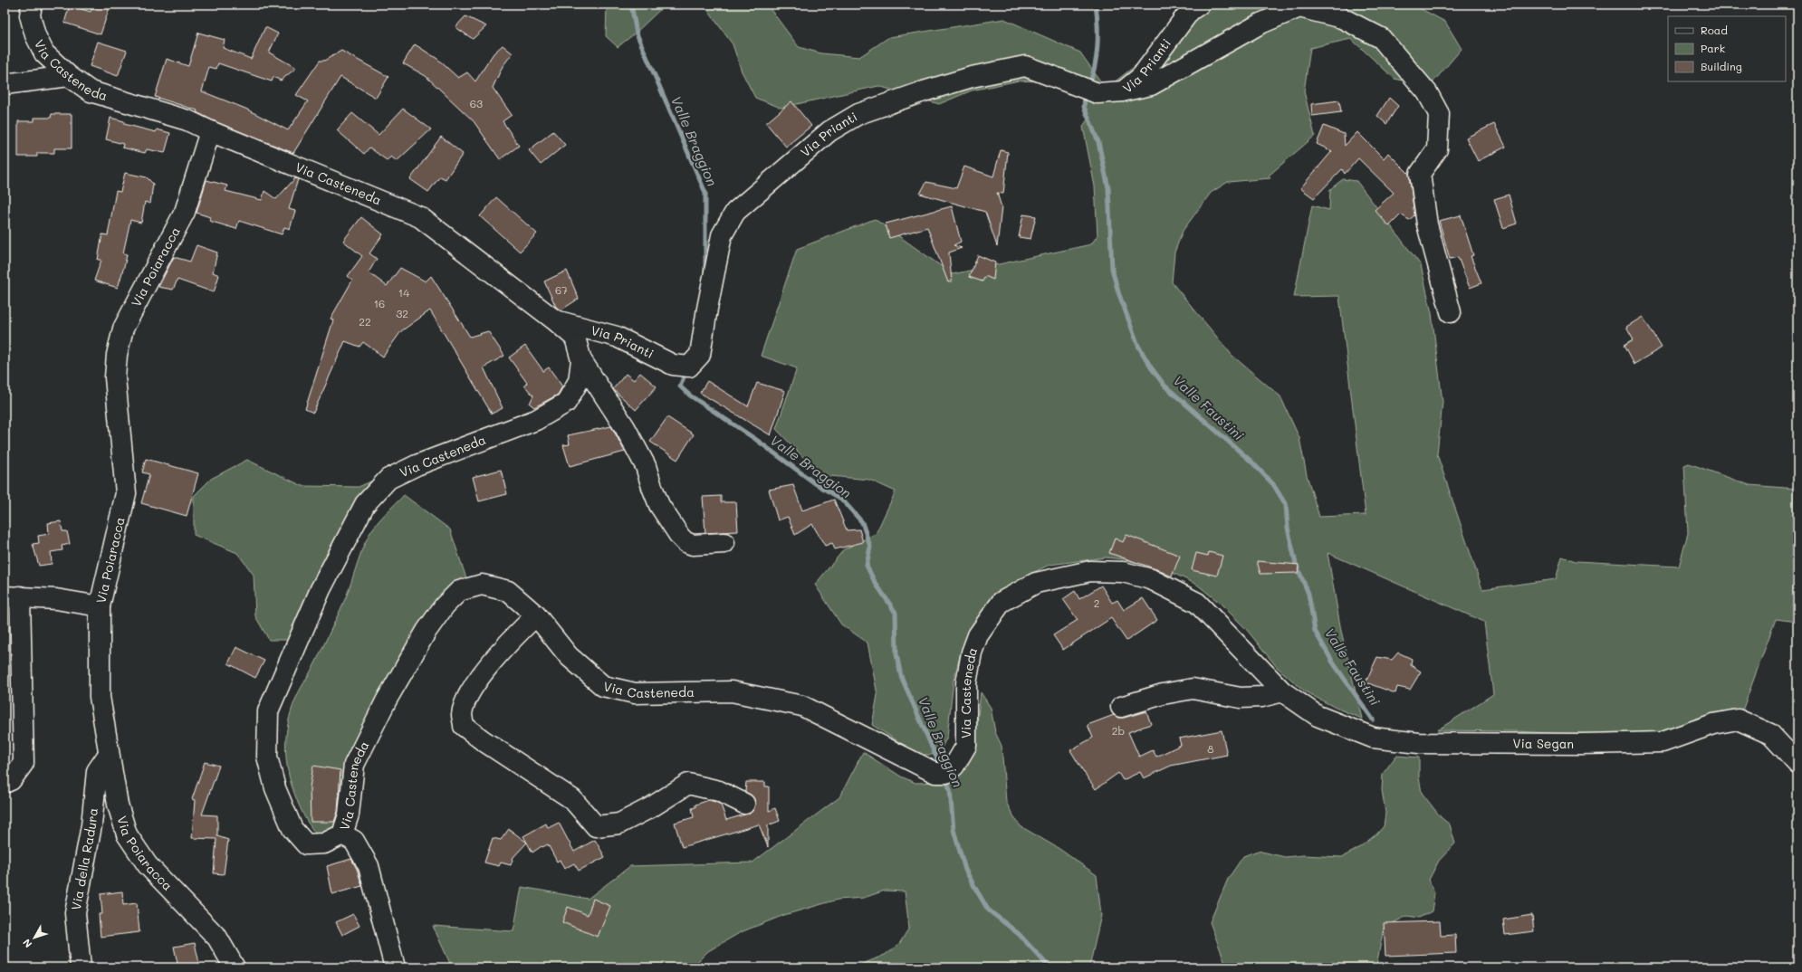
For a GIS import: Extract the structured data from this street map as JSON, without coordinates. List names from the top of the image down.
{
  "streets": {
    "street": [
      "Via Prianti",
      "Via Casteneda",
      "Via Poiaracca",
      "Via Segan",
      "Via della Radura"
    ]
  },
  "crossings": [
    ["Via Prianti", "Via Casteneda"],
    ["Via Casteneda", "Via Poiaracca"],
    ["Via Casteneda", "Via Segan"],
    ["Via Poiaracca", "Via della Radura"]
  ],
  "water": ["Valle Braggion", "Valle Faustini"],
  "house_numbers": [
    "63",
    "67",
    "14",
    "16",
    "32",
    "22",
    "2",
    "2b",
    "8"
  ],
  "legend": ["Road", "Park", "Building"],
  "north": "bottom left"
}
